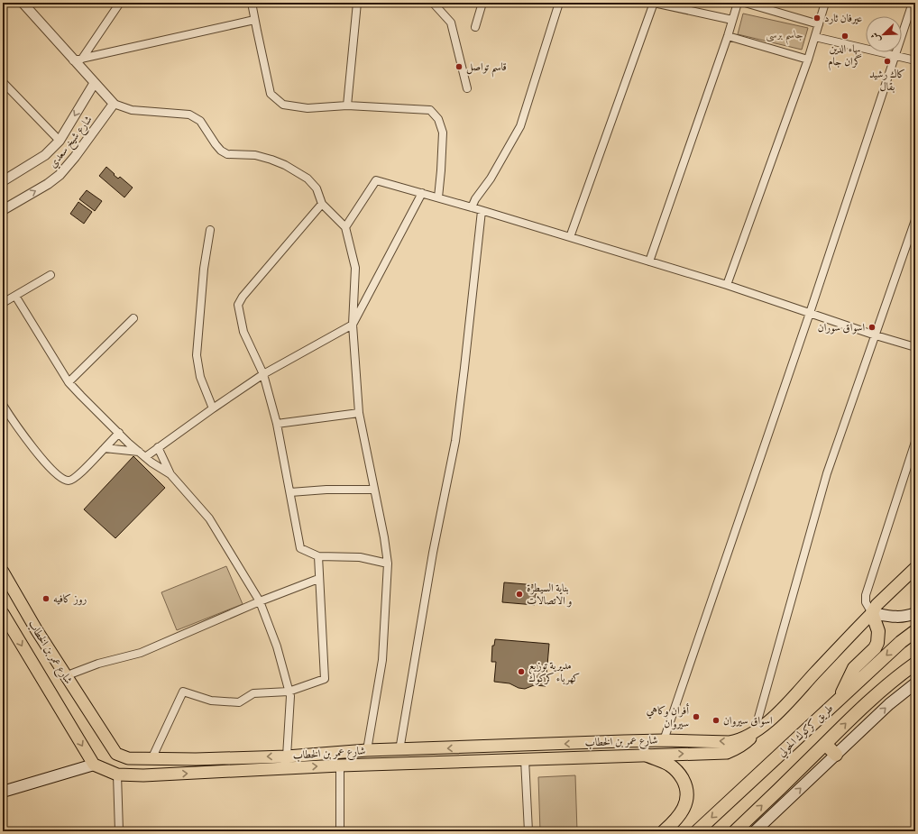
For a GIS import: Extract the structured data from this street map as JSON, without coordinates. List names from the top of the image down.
{
  "streets": {
    "highway": ["طريق كركوك الحولي"],
    "main road": ["شارع عمر بن الخطاب"],
    "street": ["شارع شيخ سعدي"]
  },
  "parks": ["جاسم برسی"],
  "places": [
    "عیرفان ئارد",
    "بهاء الدين گران جام",
    "كاك رشيد بقال",
    "قاسم تواصل",
    "اسواق سوران",
    "بناية السيطرة و الاتصالات",
    "روز كافيه",
    "مديرية توزيع كهرباء كركوك",
    "أفران وكاهي سيروان",
    "اسواق سيروان"
  ],
  "north": "bottom left"
}
